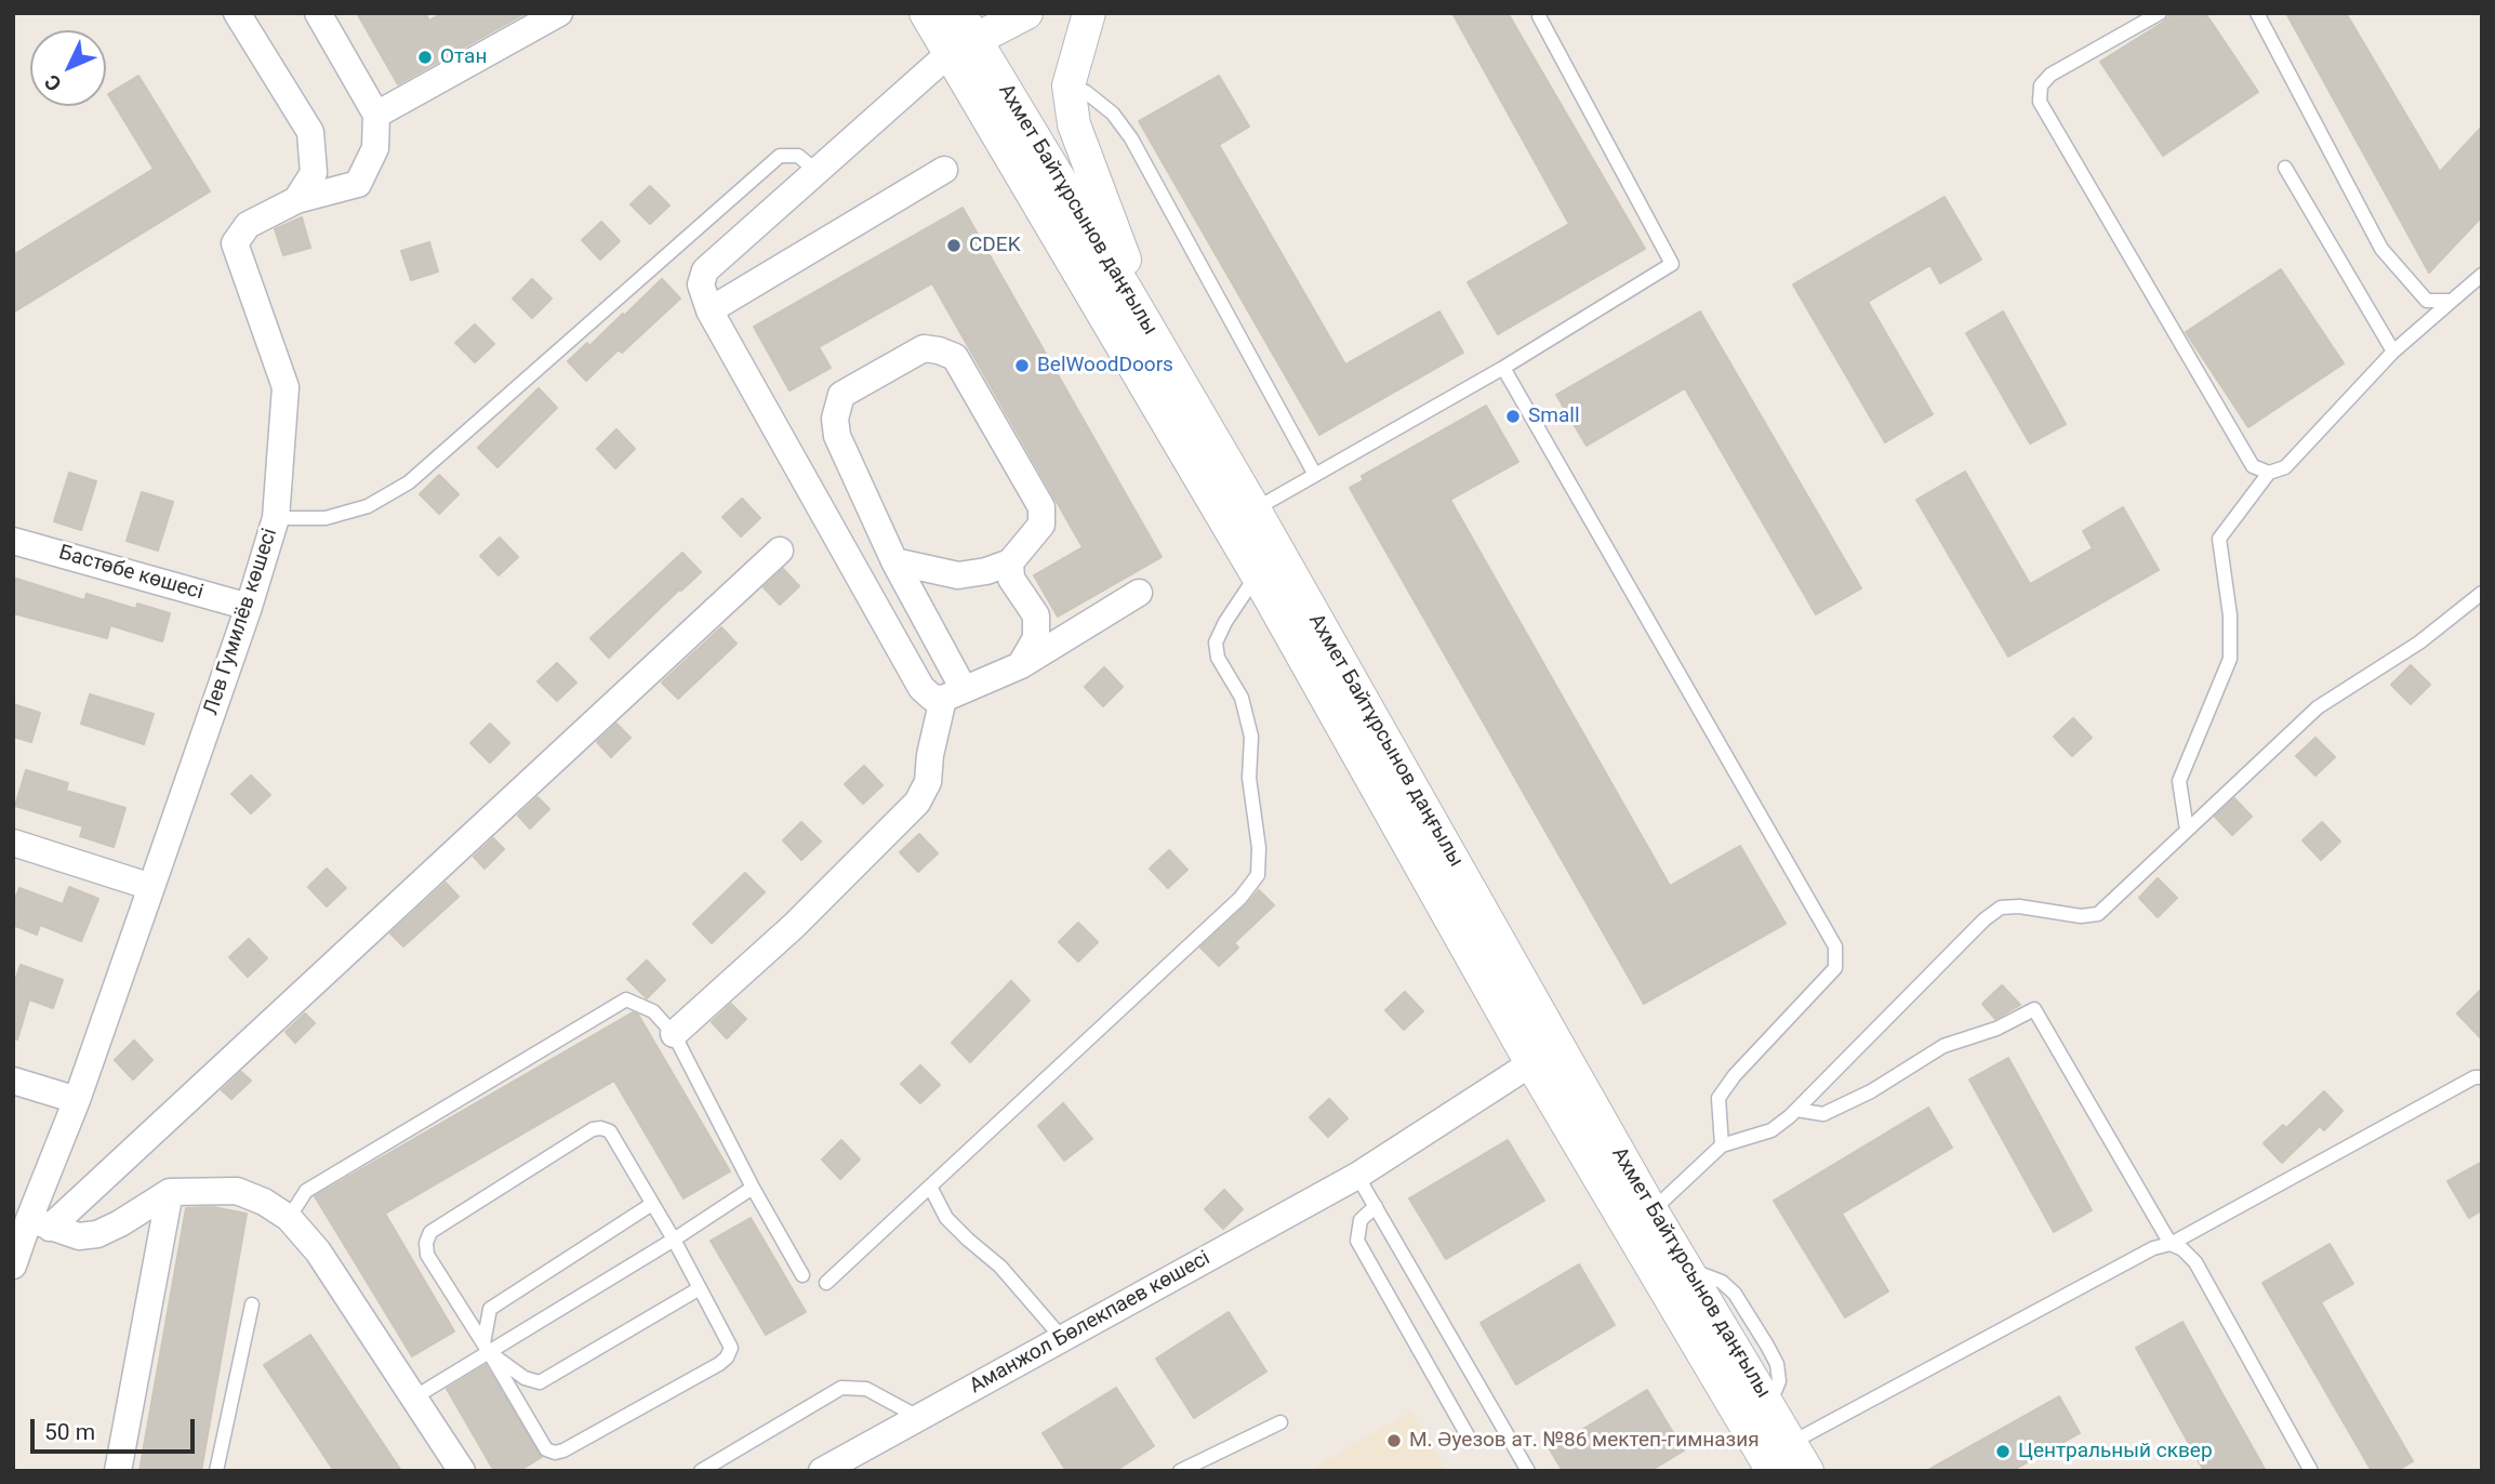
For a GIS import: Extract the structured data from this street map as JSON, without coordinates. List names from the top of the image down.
{
  "streets": {
    "street": [
      "Ахмет Байтұрсынов даңғылы",
      "Бастөбе көшесі",
      "Лев Гумилёв көшесі",
      "Аманжол Бөлекпаев көшесі"
    ]
  },
  "crossings": [
    ["Ахмет Байтұрсынов даңғылы", "Аманжол Бөлекпаев көшесі"],
    ["Бастөбе көшесі", "Лев Гумилёв көшесі"]
  ],
  "places": [
    "Отан",
    "CDEK",
    "BelWoodDoors",
    "Small",
    "М. Әуезов ат. №86 мектеп-гимназия",
    "Центральный сквер"
  ],
  "scale_bar": "50 m",
  "north": "bottom left"
}
